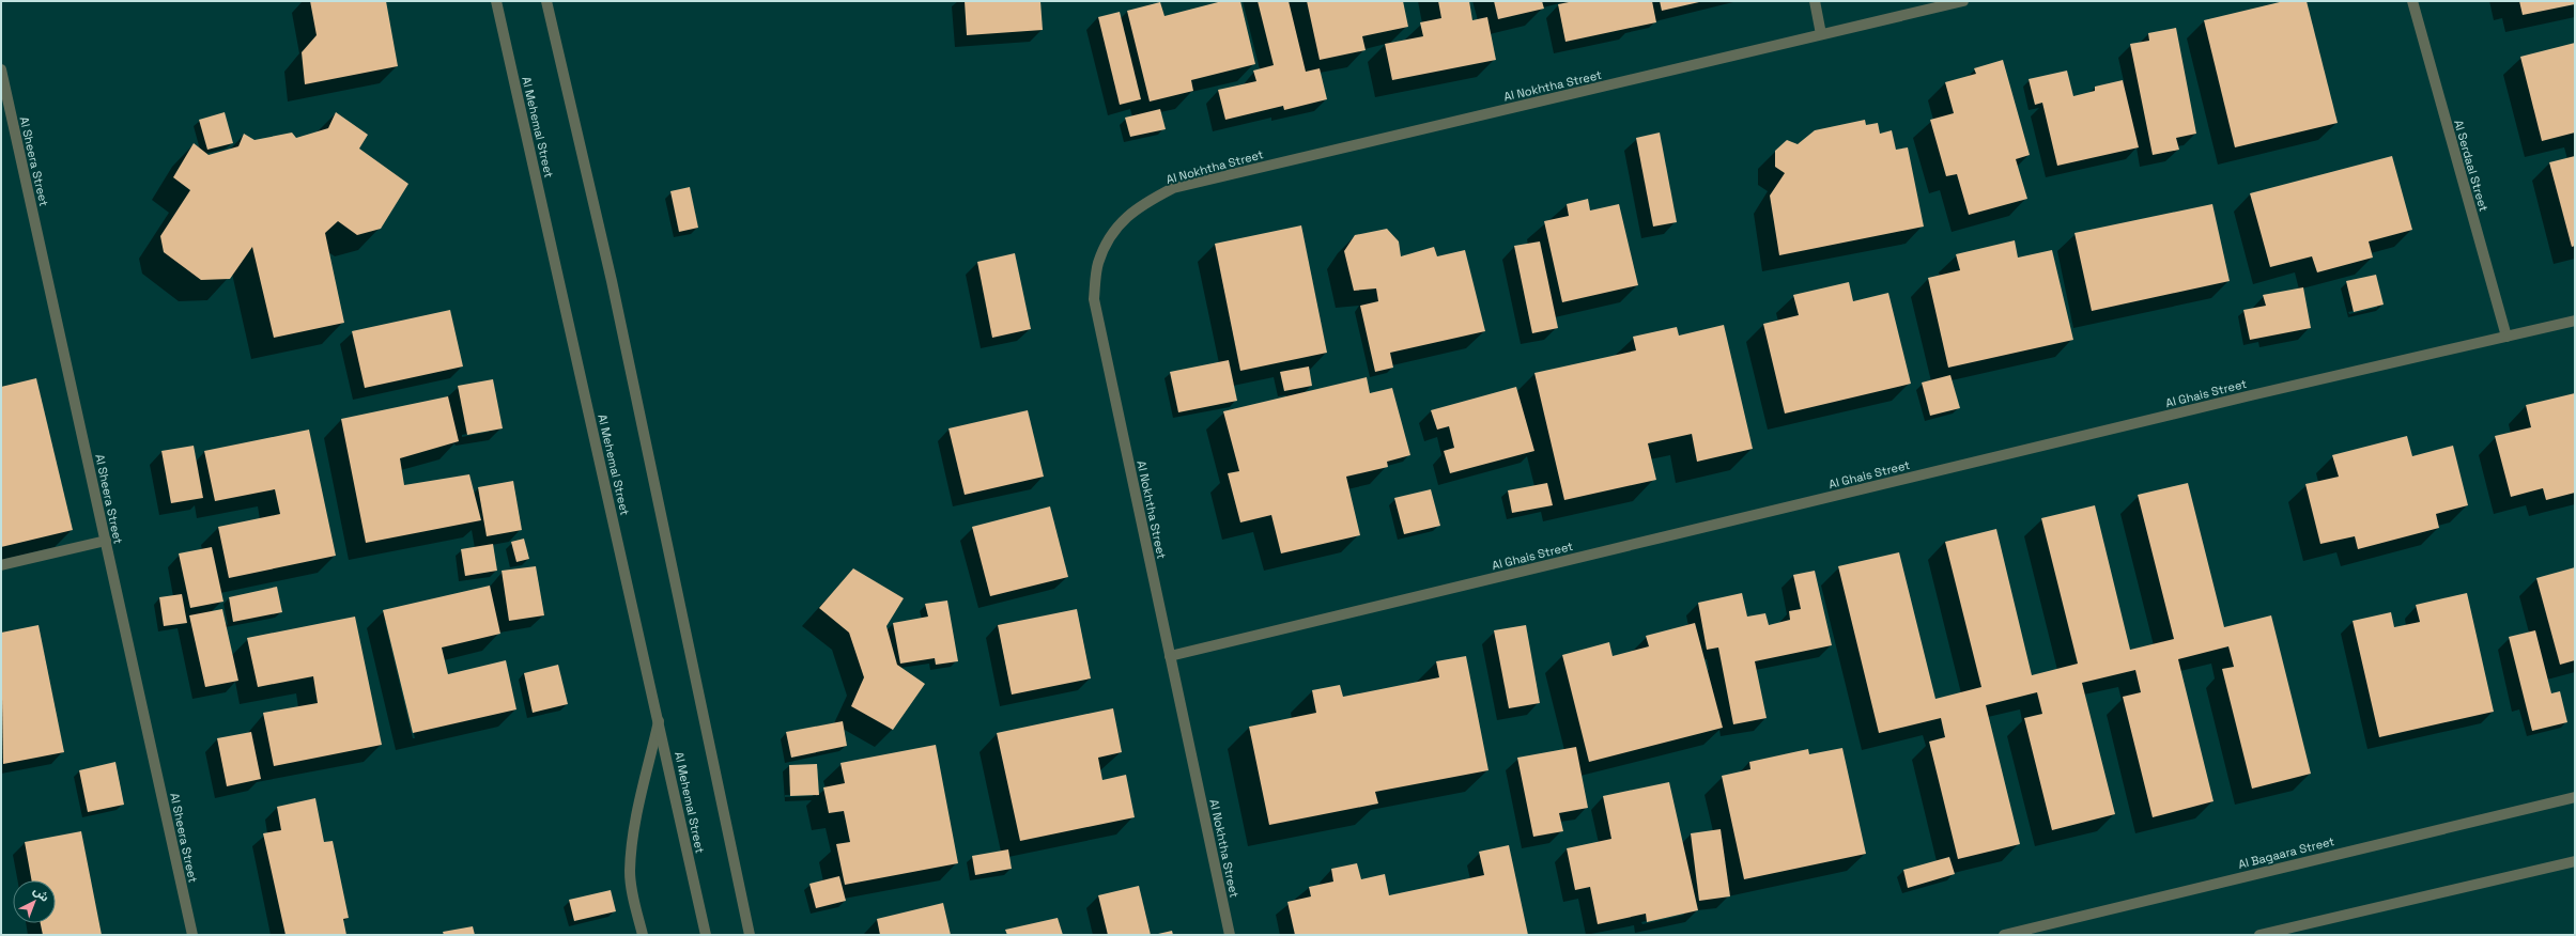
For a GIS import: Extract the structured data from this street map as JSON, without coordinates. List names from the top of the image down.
{
  "streets": {
    "street": [
      "Al Nokhtha Street",
      "Al Mehemal Street",
      "Al Sheera Street",
      "Al Serdaal Street",
      "Al Ghais Street",
      "Al Bagaara Street"
    ]
  },
  "crossings": [
    ["Al Nokhtha Street", "Al Ghais Street"],
    ["Al Serdaal Street", "Al Ghais Street"]
  ],
  "north": "top right"
}
